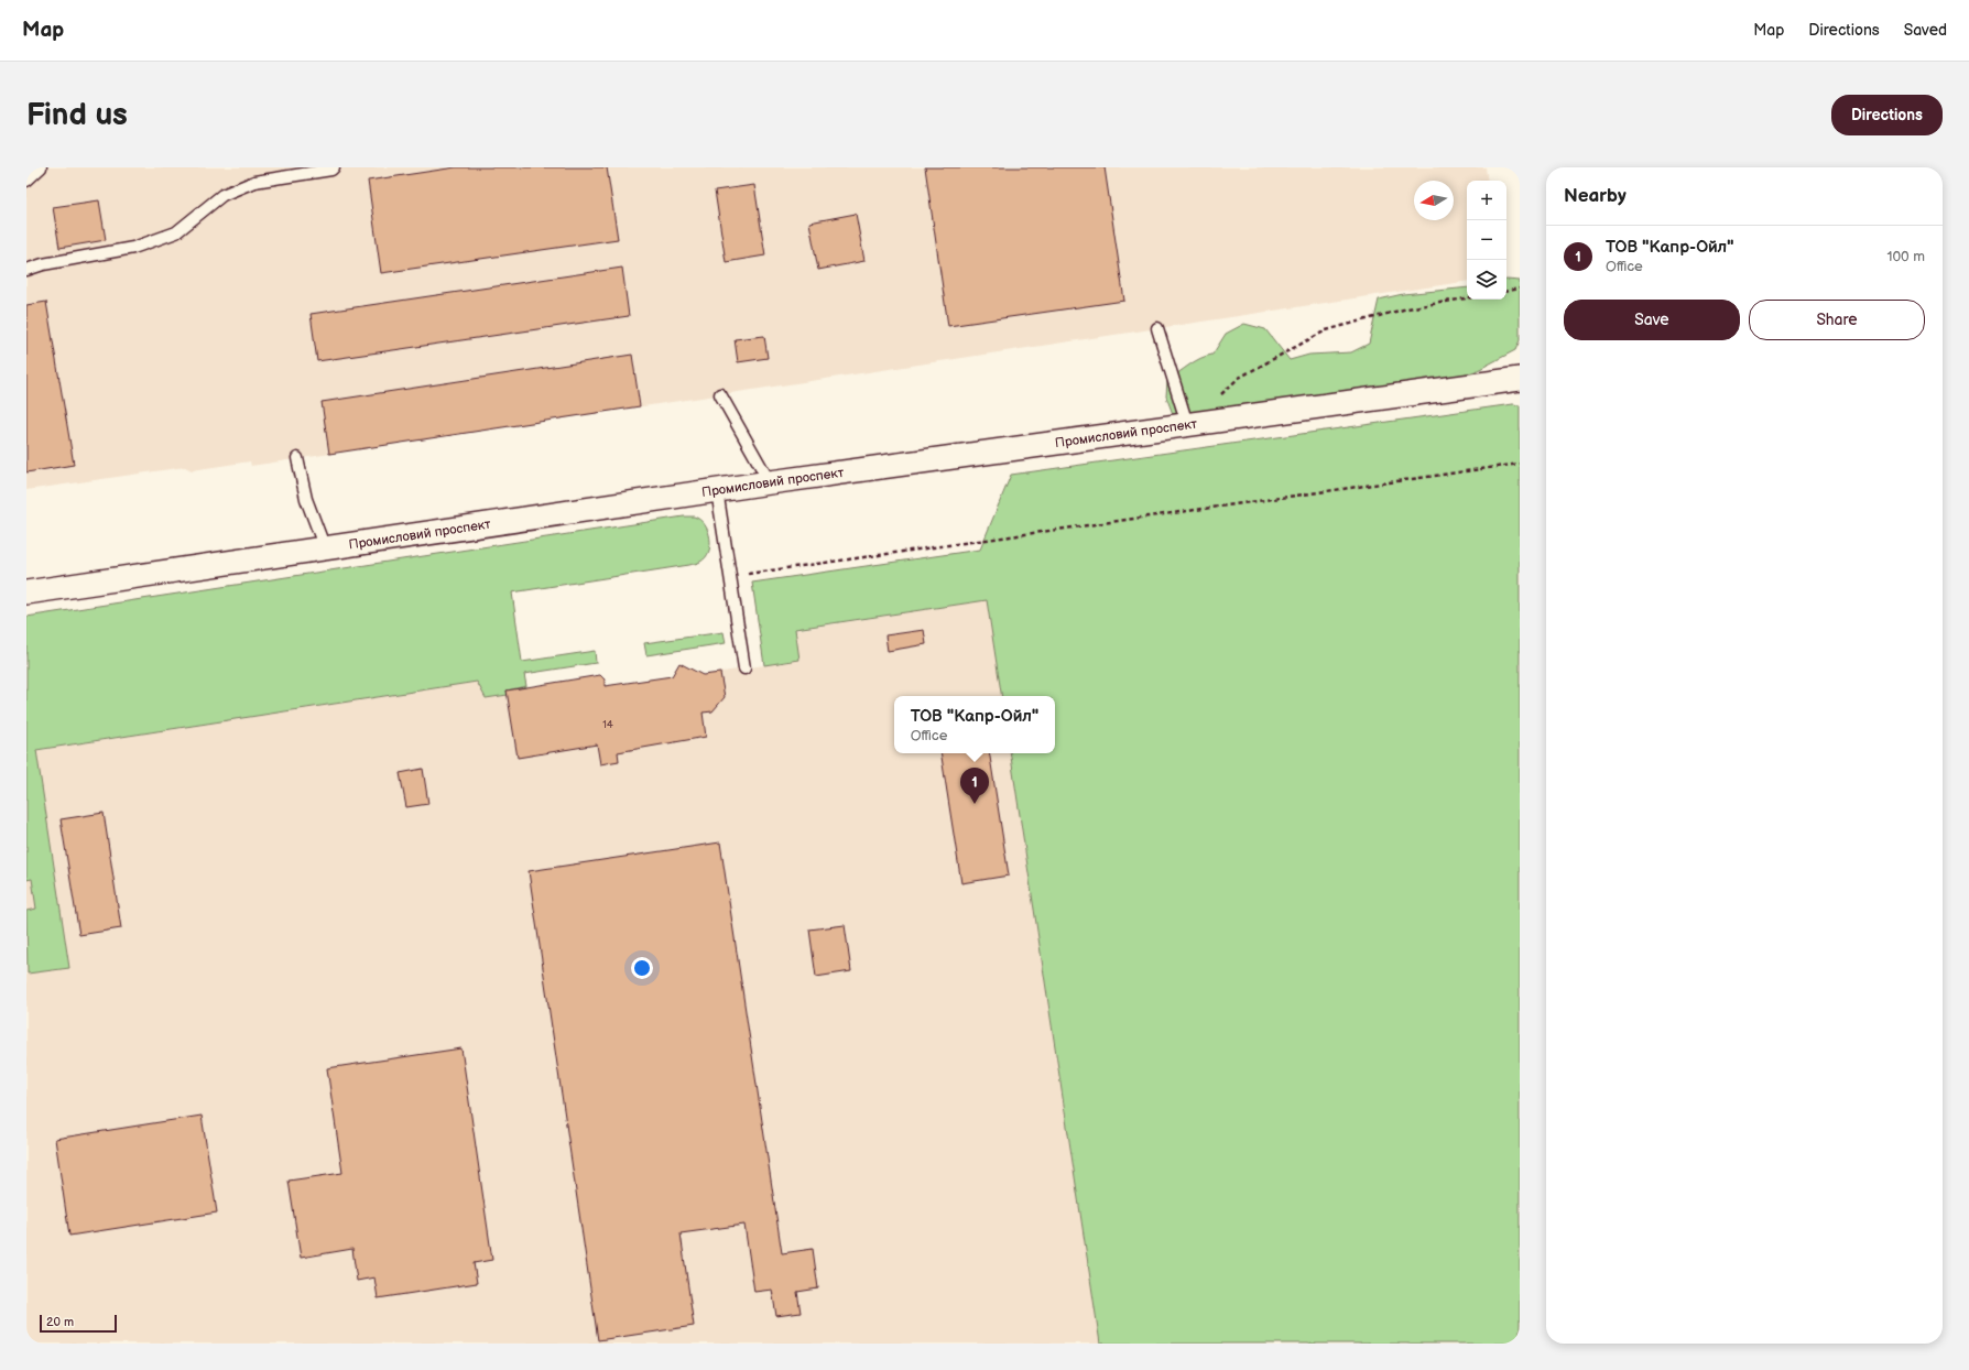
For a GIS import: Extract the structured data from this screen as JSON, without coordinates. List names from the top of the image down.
{
  "streets": {
    "street": ["Промисловий проспект"]
  },
  "house_numbers": ["14"],
  "scale_bar": "20 m",
  "north": "left",
  "page": {
    "header": "Map",
    "nav": ["Map", "Directions", "Saved"],
    "buttons": [
      "Directions",
      ["Save", "Share"]
    ],
    "title": "Find us",
    "heading": "Nearby",
    "map_buttons": ["+", "−"],
    "list": [
      {
        "mark": "1",
        "name": "ТОВ \"Капр-Ойл\"",
        "note": "Office",
        "value": "100 m"
      }
    ],
    "popup": ["ТОВ \"Капр-Ойл\"", "Office"],
    "pins": "1",
    "scale": "20 m"
  }
}
